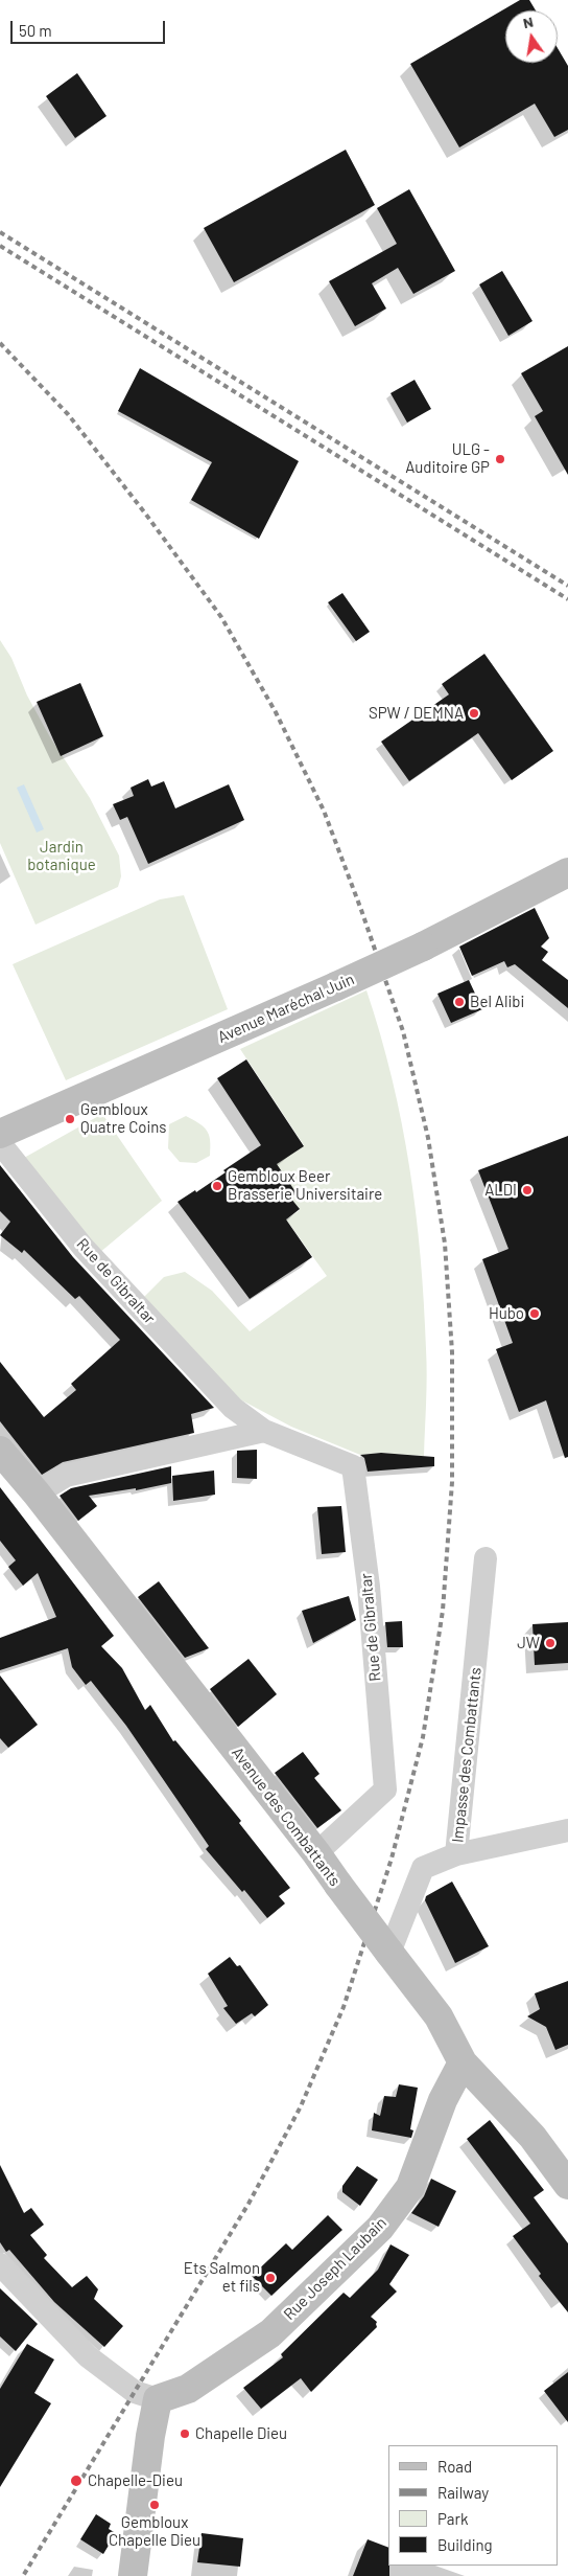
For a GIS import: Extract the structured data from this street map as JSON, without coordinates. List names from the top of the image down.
{
  "streets": {
    "street": [
      "Avenue Maréchal Juin",
      "Rue de Gibraltar",
      "Impasse des Combattants",
      "Avenue des Combattants",
      "Rue Joseph Laubain"
    ]
  },
  "crossings": [
    ["Rue de Gibraltar", "Avenue des Combattants"],
    ["Impasse des Combattants", "Avenue des Combattants"],
    ["Avenue des Combattants", "Rue Joseph Laubain"]
  ],
  "parks": ["Jardin botanique"],
  "places": [
    "ULG - Auditoire GP",
    "SPW / DEMNA",
    "Bel Alibi",
    "Gembloux Quatre Coins",
    "Gembloux Beer Brasserie Universitaire",
    "ALDI",
    "Hubo",
    "JW",
    "Ets Salmon et fils",
    "Chapelle Dieu",
    "Chapelle-Dieu",
    "Gembloux Chapelle Dieu"
  ],
  "legend": [
    "Road",
    "Railway",
    "Park",
    "Building"
  ],
  "scale_bar": "50 m",
  "north": "top"
}
